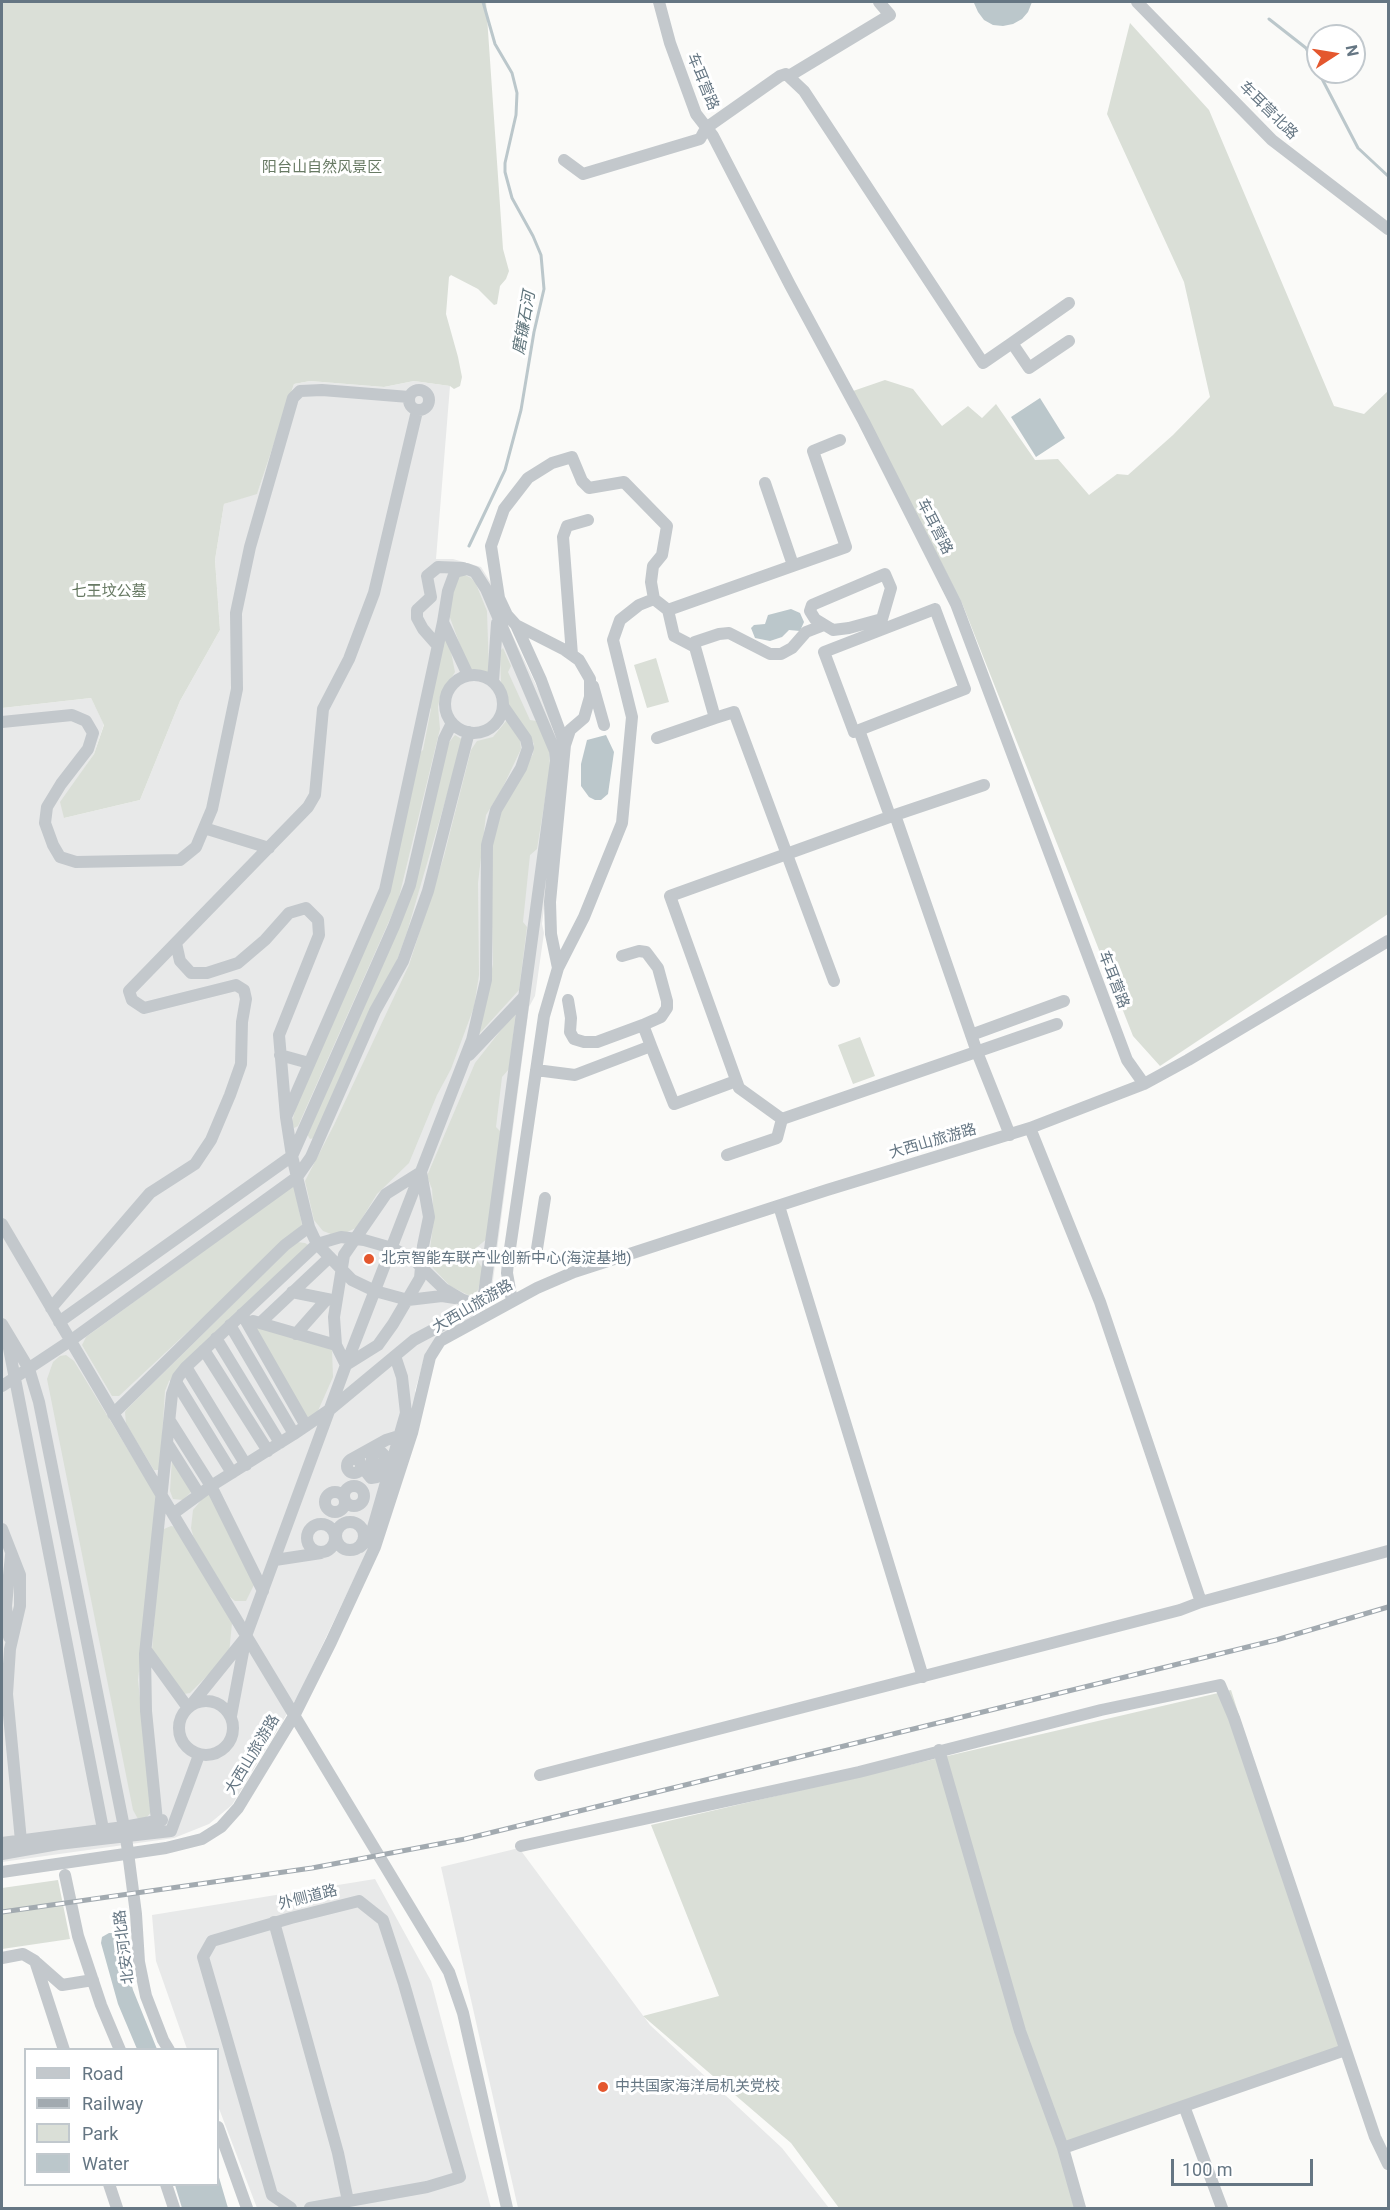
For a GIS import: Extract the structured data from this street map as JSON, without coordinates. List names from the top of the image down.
{
  "streets": {
    "street": [
      "车耳营路",
      "车耳营北路",
      "大西山旅游路",
      "外侧道路",
      "北安河北路"
    ]
  },
  "crossings": [
    ["车耳营路", "大西山旅游路"],
    ["大西山旅游路", "北安河北路"]
  ],
  "water": ["磨镰石河"],
  "parks": ["阳台山自然风景区", "七王坟公墓"],
  "places": ["北京智能车联产业创新中心(海淀基地)", "中共国家海洋局机关党校"],
  "legend": [
    "Road",
    "Railway",
    "Park",
    "Water"
  ],
  "scale_bar": "100 m",
  "north": "right"
}
